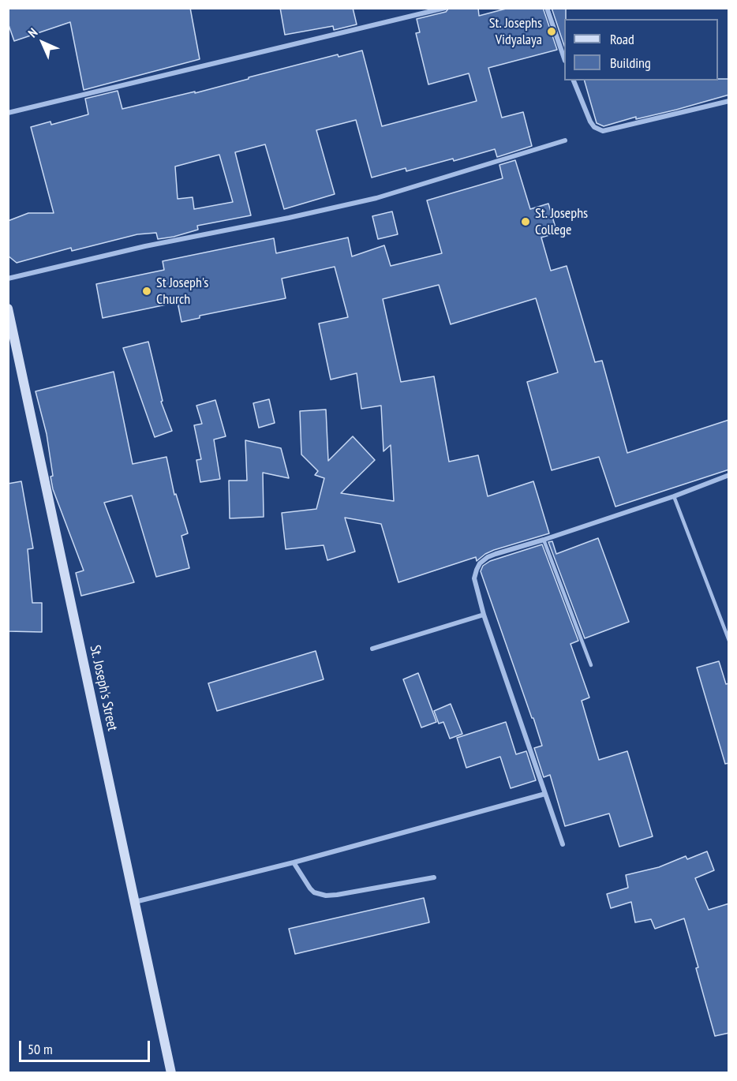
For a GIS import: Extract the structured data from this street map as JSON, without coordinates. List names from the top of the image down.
{
  "streets": {
    "main road": ["St. Joseph's Street"]
  },
  "places": ["St. Josephs Vidyalaya", "St. Josephs College", "St Joseph's Church"],
  "legend": ["Road", "Building"],
  "scale_bar": "50 m",
  "north": "top left"
}
